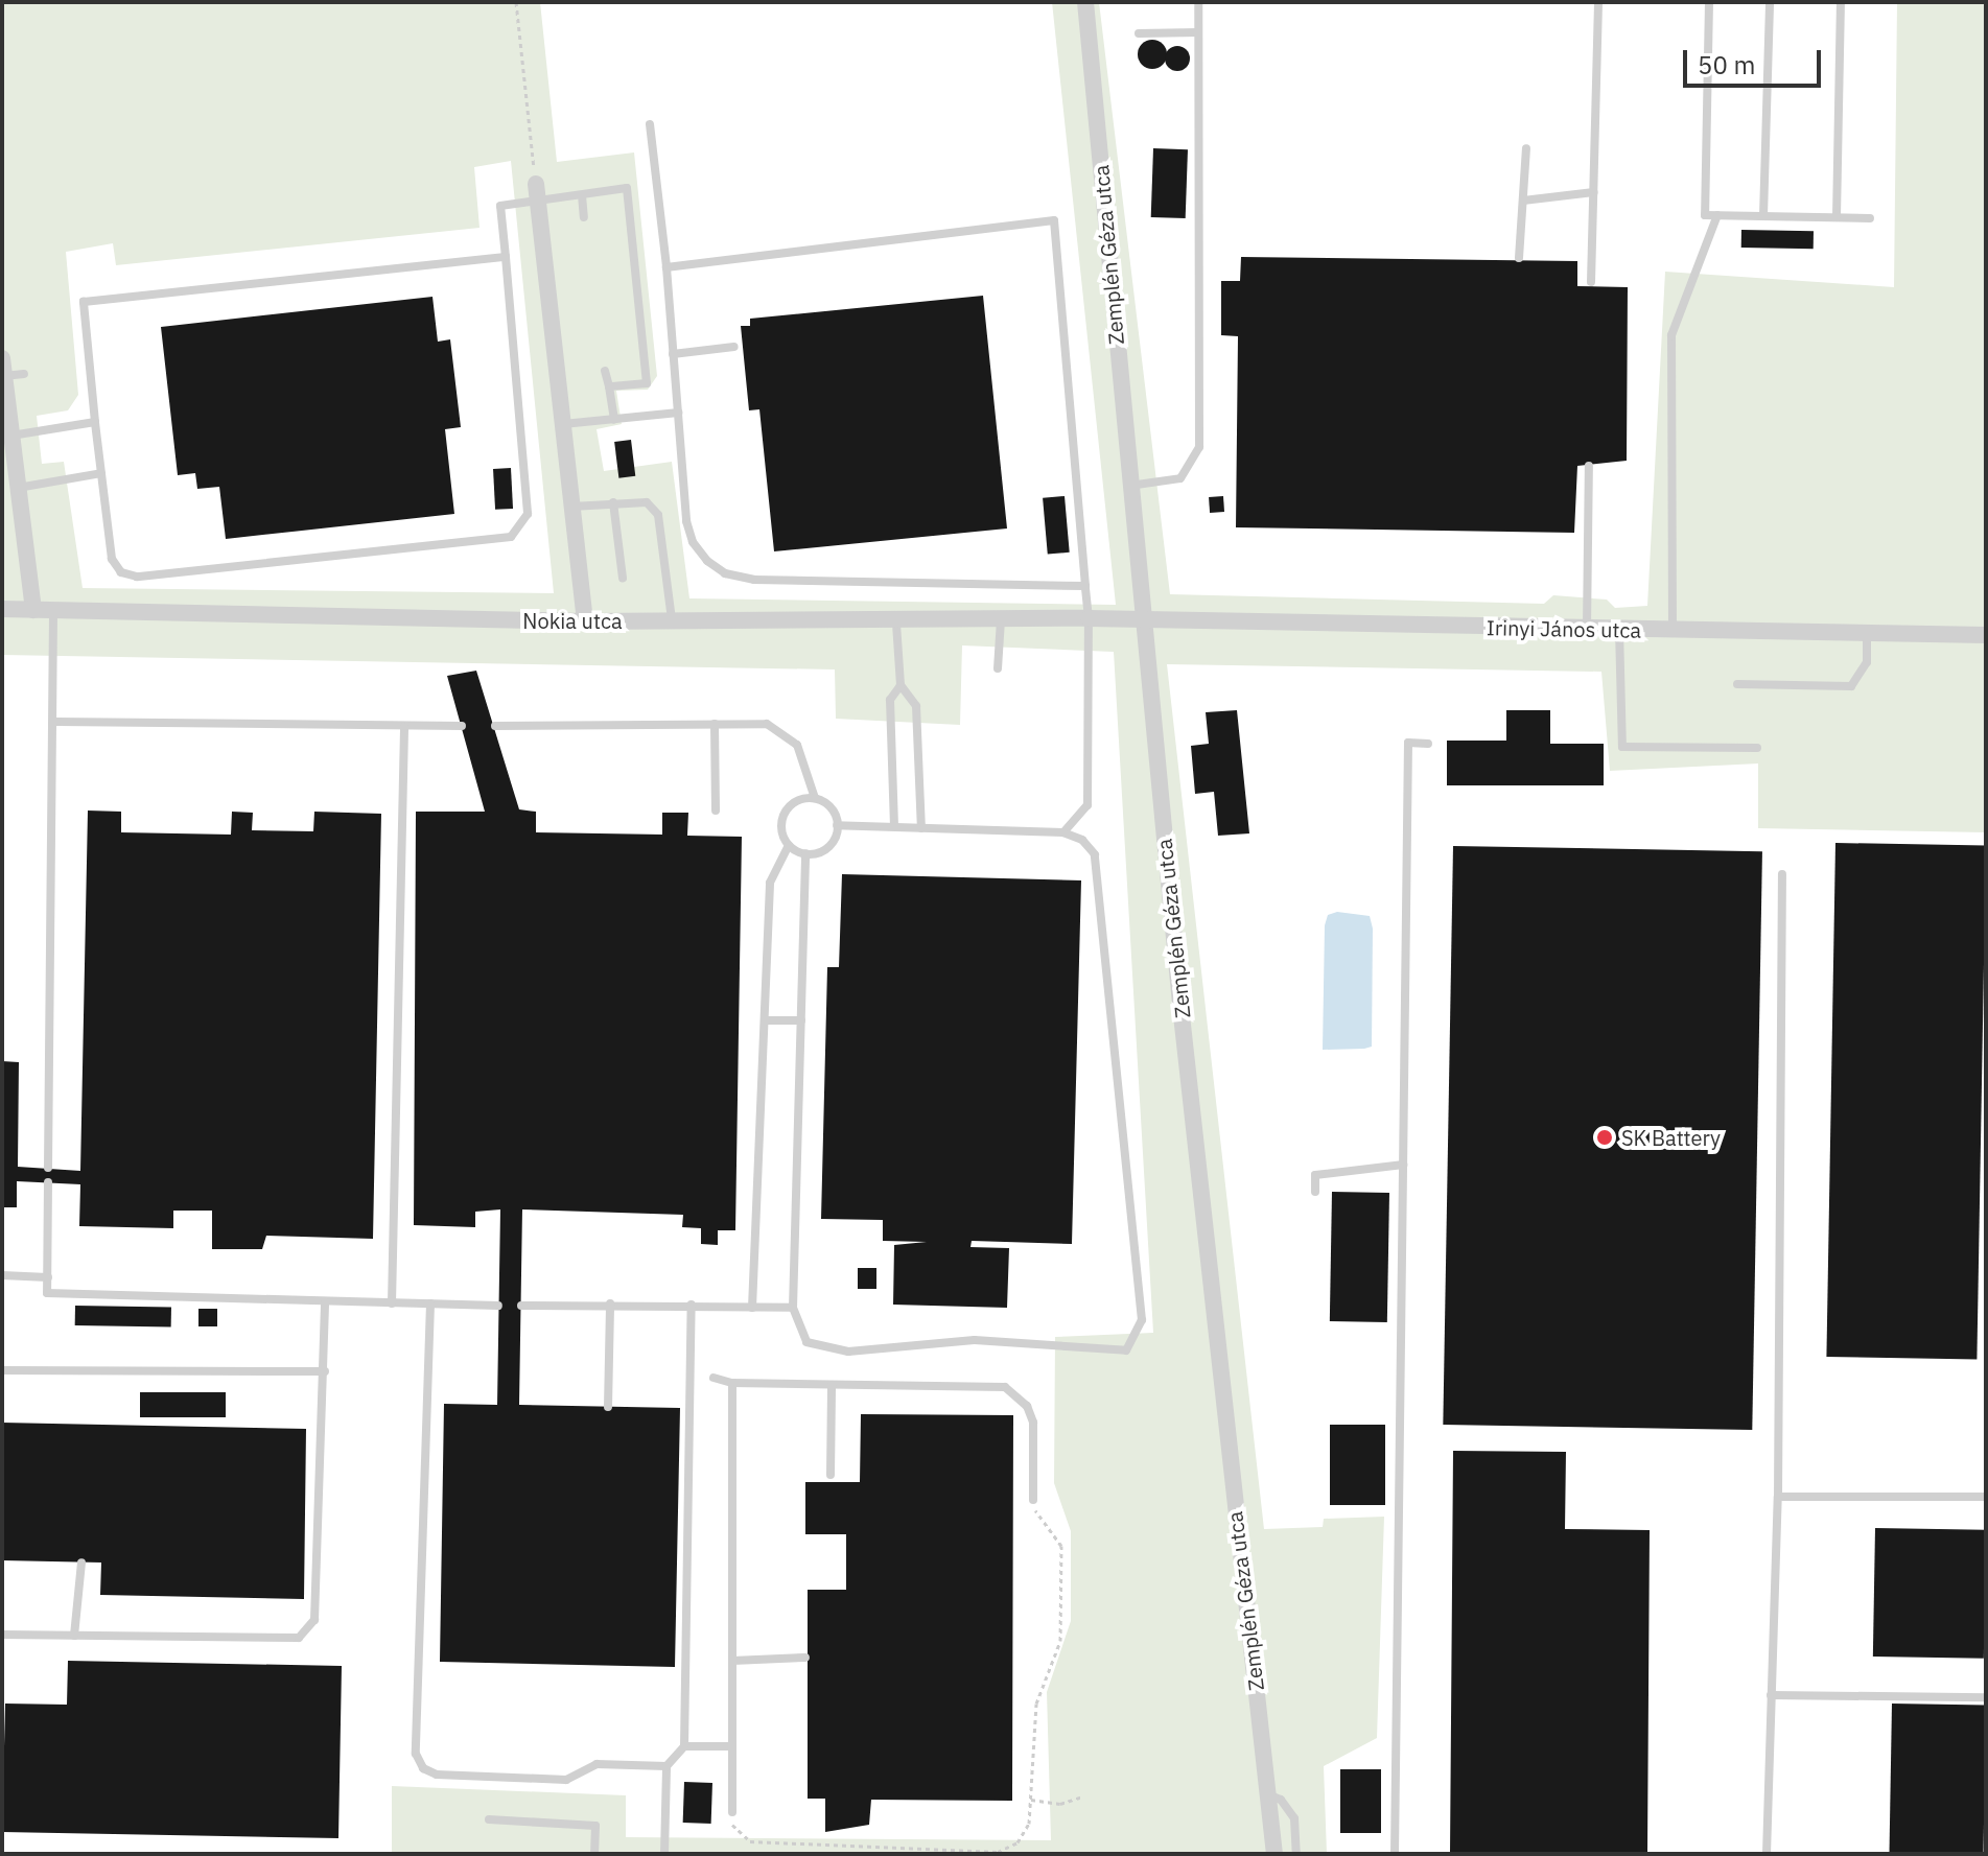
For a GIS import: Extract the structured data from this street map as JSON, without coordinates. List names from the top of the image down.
{
  "streets": {
    "street": ["Zemplén Géza utca", "Nokia utca", "Irinyi János utca"]
  },
  "crossings": [
    ["Zemplén Géza utca", "Nokia utca"],
    ["Zemplén Géza utca", "Irinyi János utca"],
    ["Nokia utca", "Irinyi János utca"]
  ],
  "places": ["SK Battery"],
  "scale_bar": "50 m"
}
